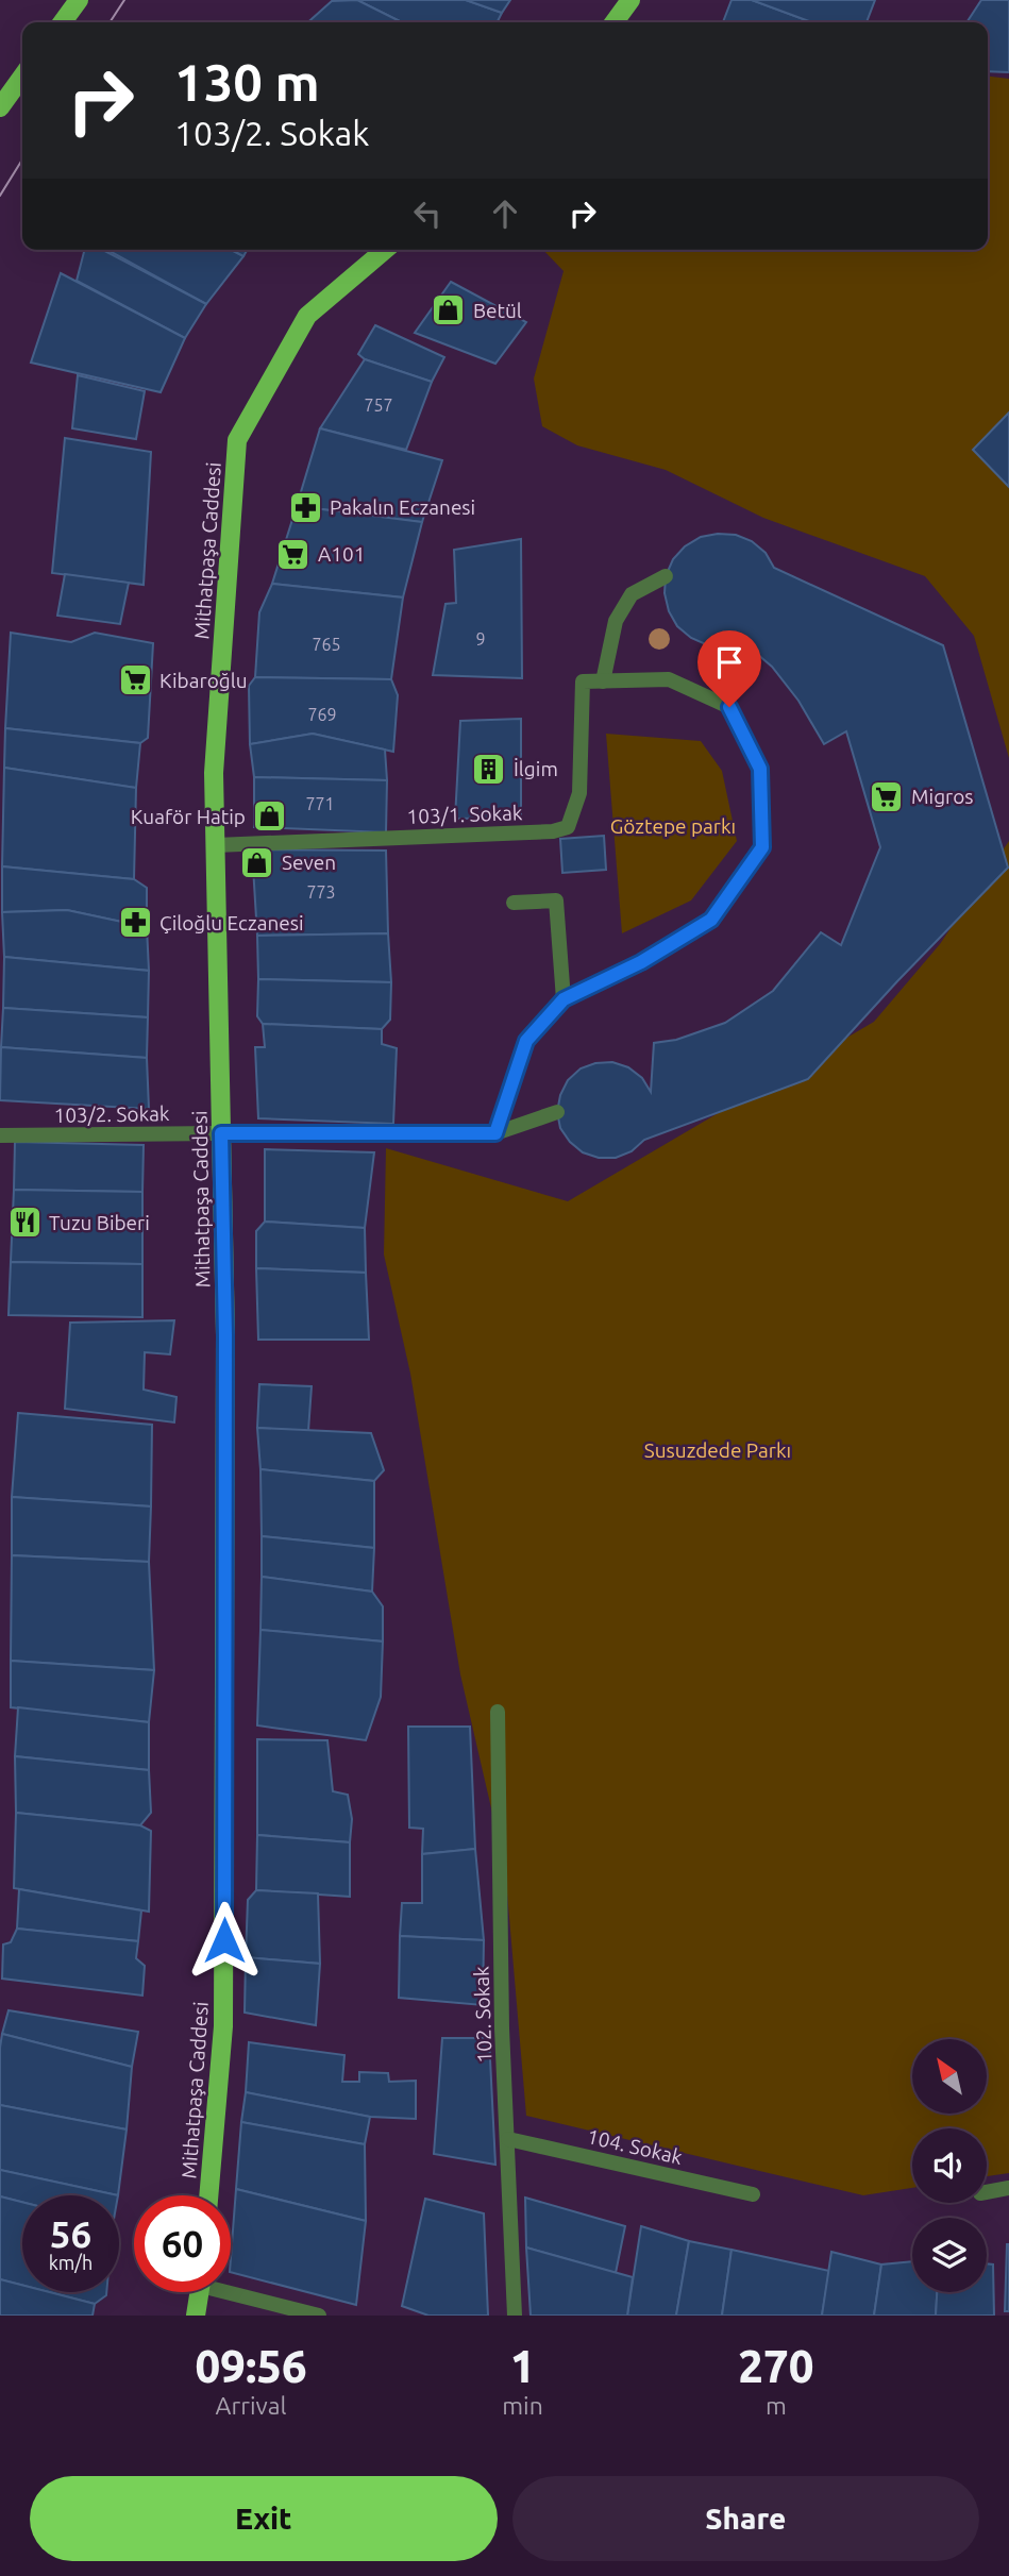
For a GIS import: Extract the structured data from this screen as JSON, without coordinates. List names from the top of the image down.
{
  "streets": {
    "main road": ["Mithatpaşa Caddesi"],
    "street": [
      "103/1. Sokak",
      "103/2. Sokak",
      "102. Sokak",
      "104. Sokak"
    ]
  },
  "crossings": [
    ["Mithatpaşa Caddesi", "103/1. Sokak"],
    ["Mithatpaşa Caddesi", "103/2. Sokak"],
    ["102. Sokak", "104. Sokak"]
  ],
  "parks": ["Göztepe parkı", "Susuzdede Parkı"],
  "places": {
    "shop": ["Betül", "Kuaför Hatip", "Seven"],
    "pharmacy": ["Pakalın Eczanesi", "Çiloğlu Eczanesi"],
    "supermarket": ["A101", "Kibaroğlu", "Migros"],
    "building": ["İlgim"],
    "restaurant": ["Tuzu Biberi"]
  },
  "house_numbers": [
    "757",
    "9",
    "765",
    "769",
    "771",
    "773"
  ],
  "north": "top left",
  "page": {
    "turn": ["130 m", "103/2. Sokak"],
    "speed": "56 km/h",
    "limit": "60",
    "eta": [
      "09:56",
      "Arrival",
      "1",
      "min",
      "270",
      "m"
    ],
    "buttons": ["Exit", "Share"]
  }
}
